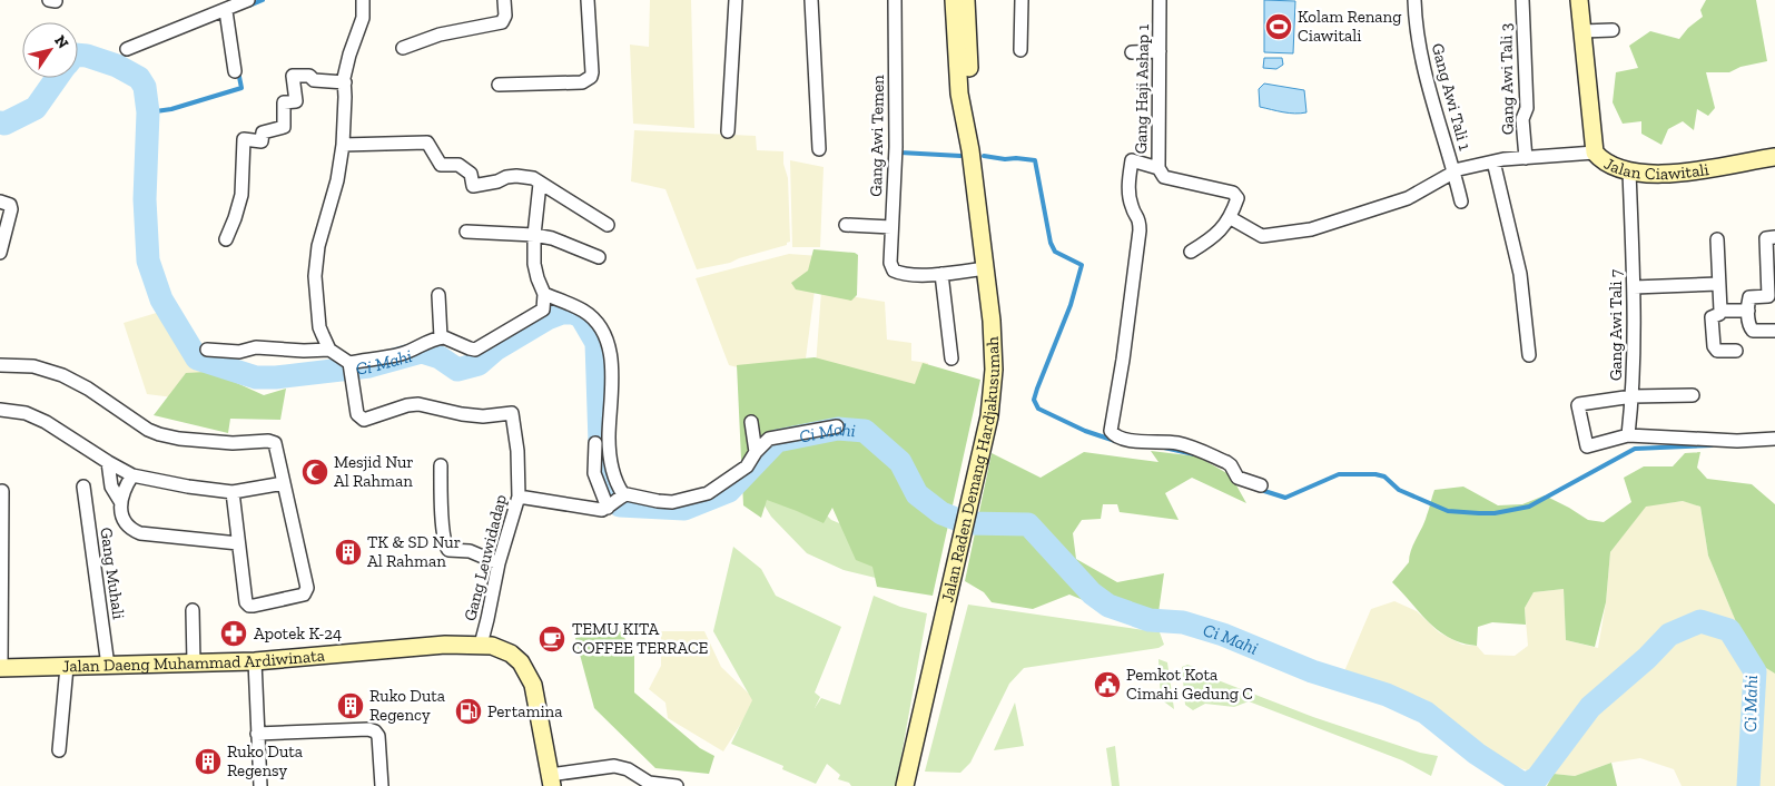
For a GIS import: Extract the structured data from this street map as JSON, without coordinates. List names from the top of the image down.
{
  "streets": {
    "main road": ["Jalan Ciawitali", "Jalan Raden Demang Hardjakusumah", "Jalan Daeng Muhammad Ardiwinata"],
    "street": [
      "Gang Awi Tali 3",
      "Gang Haji Ashap 1",
      "Gang Awi Tali 1",
      "Gang Awi Temen",
      "Gang Awi Tali 7",
      "Gang Leuwidadap",
      "Gang Muhali"
    ]
  },
  "crossings": [
    ["Jalan Ciawitali", "Gang Awi Tali 7"],
    ["Gang Leuwidadap", "Jalan Daeng Muhammad Ardiwinata"],
    ["Gang Muhali", "Jalan Daeng Muhammad Ardiwinata"]
  ],
  "water": ["Ci Mahi"],
  "places": {
    "sports": ["Kolam Renang Ciawitali"],
    "mosque": ["Mesjid Nur Al Rahman"],
    "building": ["TK & SD Nur Al Rahman", "Ruko Duta Regency", "Ruko Duta Regensy"],
    "pharmacy": ["Apotek K-24"],
    "cafe": ["TEMU KITA COFFEE TERRACE"],
    "public building": ["Pemkot Kota Cimahi Gedung C"],
    "fuel station": ["Pertamina"]
  },
  "north": "top right"
}
